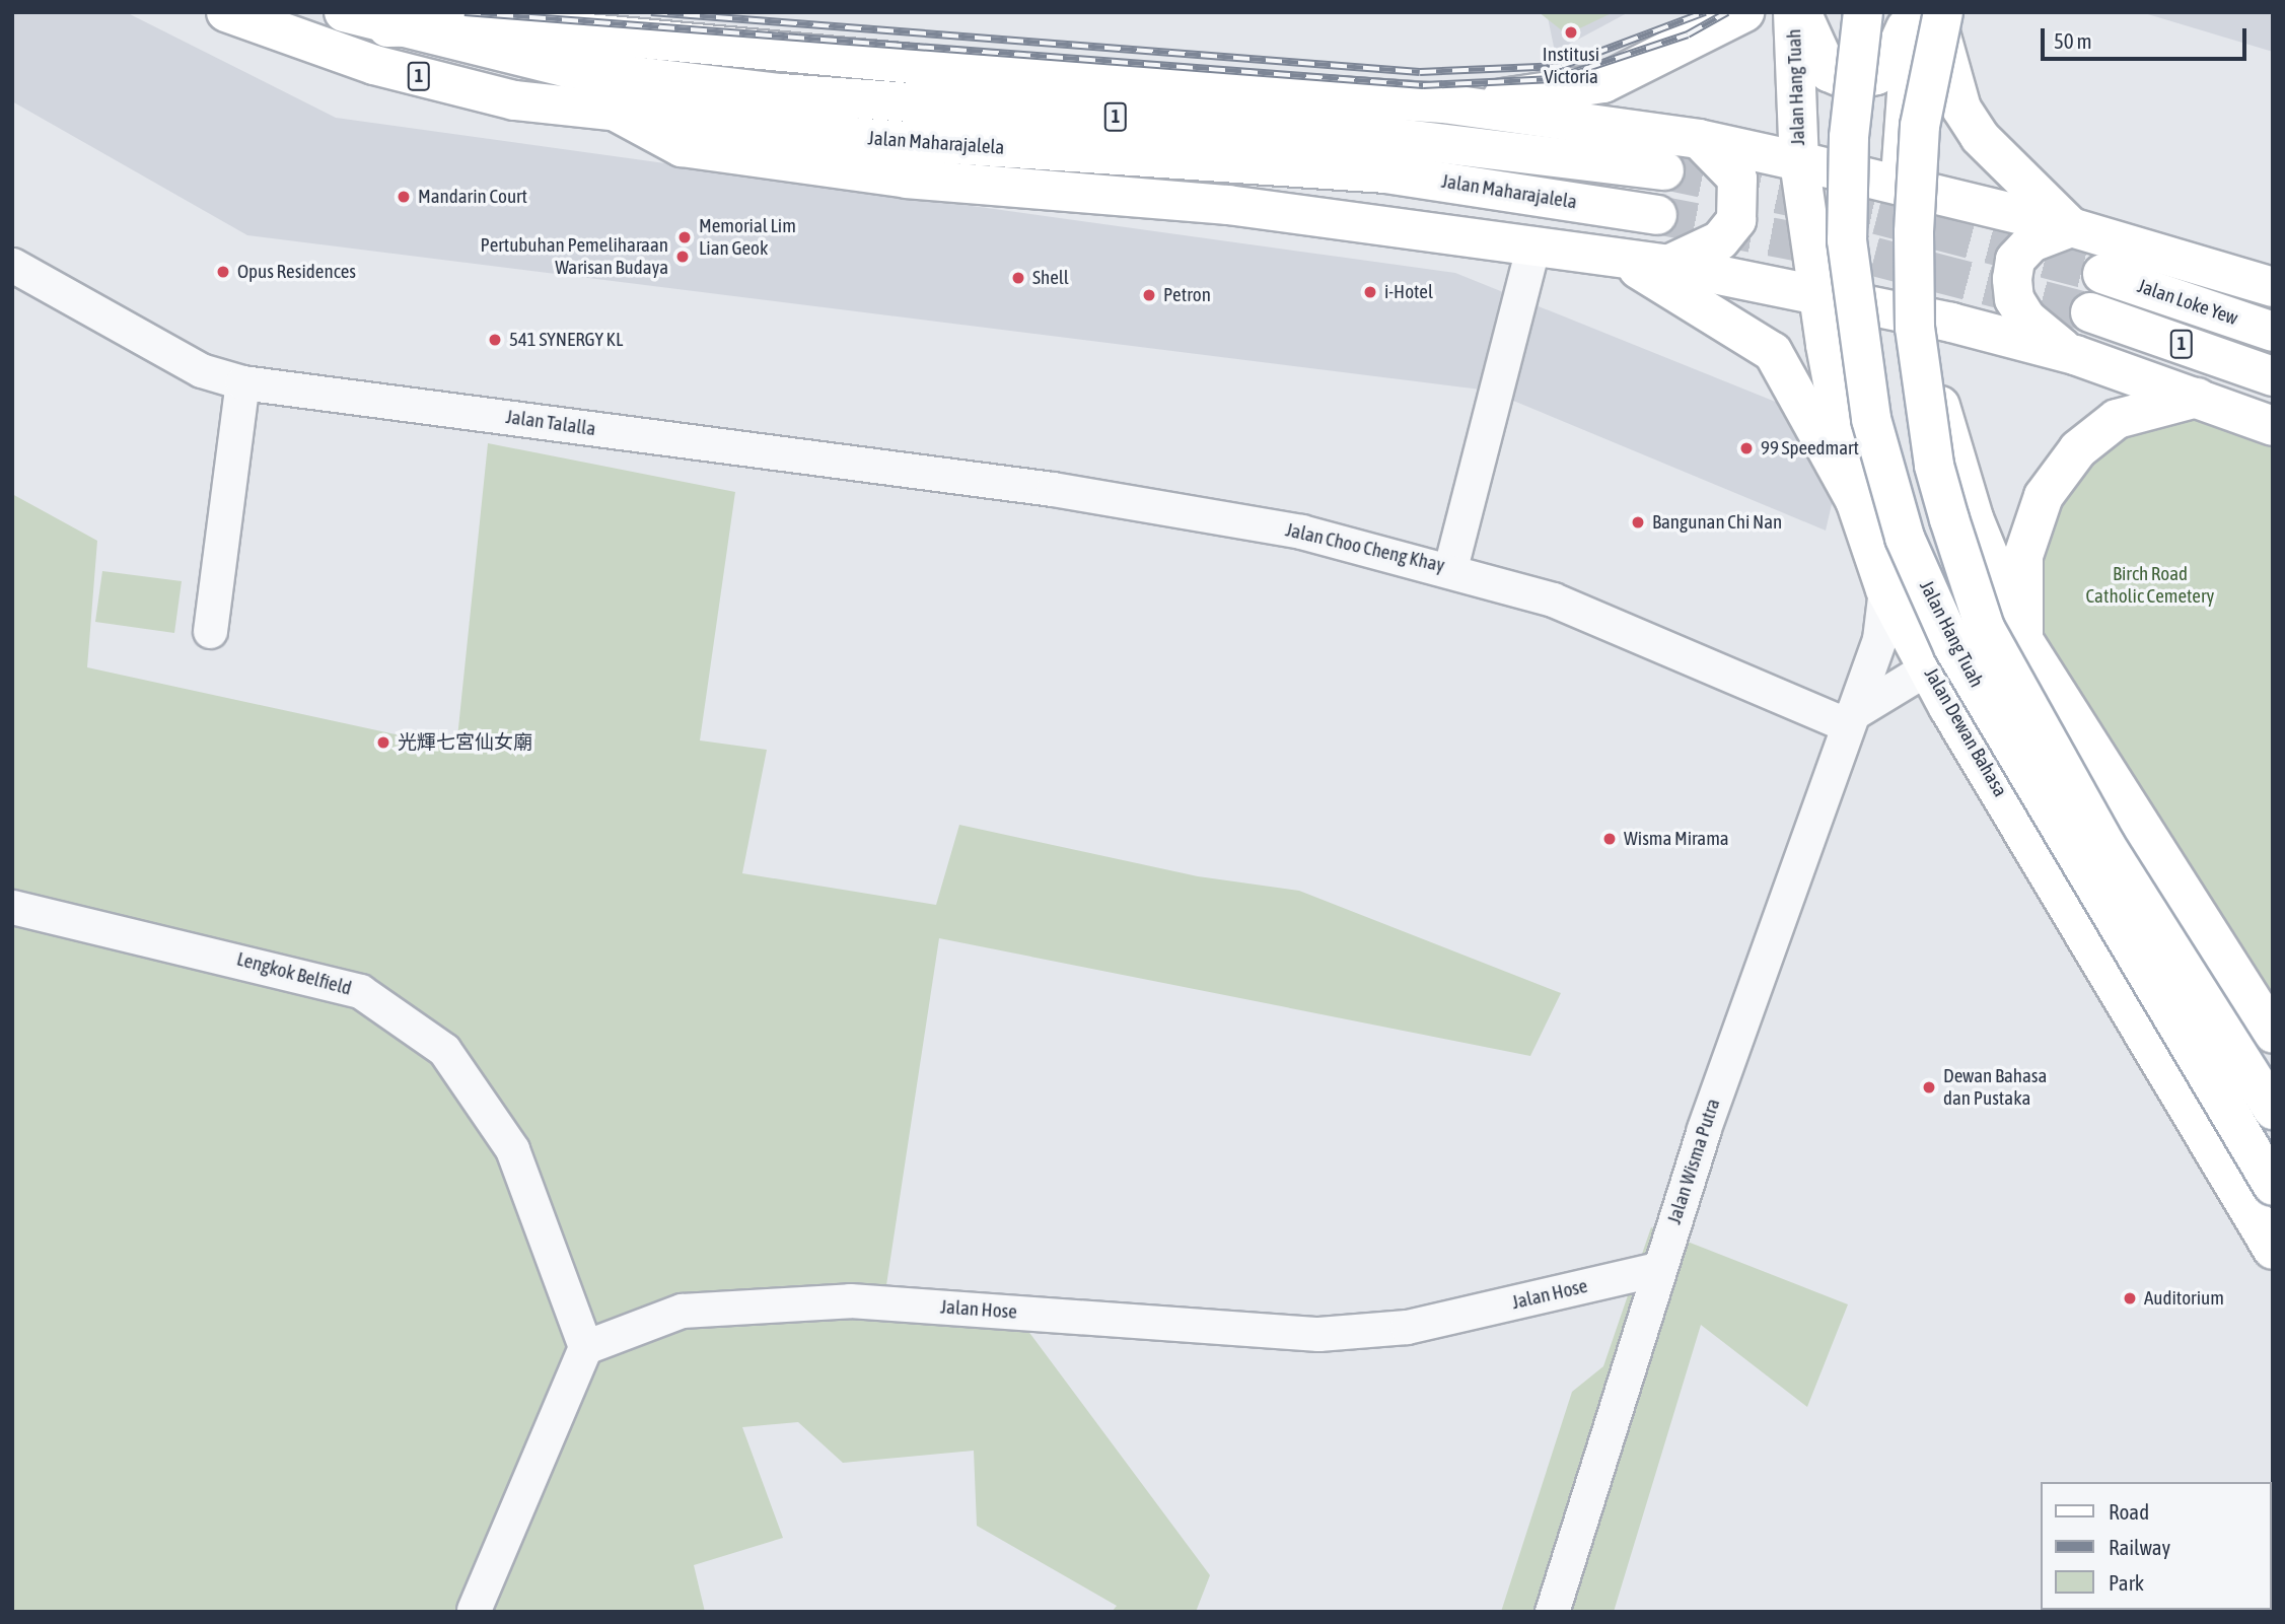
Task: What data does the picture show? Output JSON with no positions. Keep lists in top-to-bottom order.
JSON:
{
  "streets": {
    "main road": [
      "1",
      "Jalan Hang Tuah",
      "Jalan Maharajalela",
      "Jalan Loke Yew",
      "Jalan Dewan Bahasa"
    ],
    "street": [
      "Jalan Talalla",
      "Jalan Choo Cheng Khay",
      "Lengkok Belfield",
      "Jalan Wisma Putra",
      "Jalan Hose"
    ]
  },
  "crossings": [
    ["Jalan Hang Tuah", "Jalan Dewan Bahasa"],
    ["Jalan Talalla", "Jalan Choo Cheng Khay"],
    ["Jalan Choo Cheng Khay", "Jalan Wisma Putra"],
    ["Jalan Dewan Bahasa", "Jalan Wisma Putra"],
    ["Lengkok Belfield", "Jalan Hose"],
    ["Jalan Wisma Putra", "Jalan Hose"]
  ],
  "parks": ["Birch Road Catholic Cemetery"],
  "places": [
    "Institusi Victoria",
    "Mandarin Court",
    "Memorial Lim Lian Geok",
    "Pertubuhan Pemeliharaan Warisan Budaya",
    "Opus Residences",
    "Shell",
    "i-Hotel",
    "Petron",
    "541 SYNERGY KL",
    "99 Speedmart",
    "Bangunan Chi Nan",
    "光輝七宮仙女廟",
    "Wisma Mirama",
    "Dewan Bahasa dan Pustaka",
    "Auditorium"
  ],
  "legend": ["Road", "Railway", "Park"],
  "scale_bar": "50 m"
}
